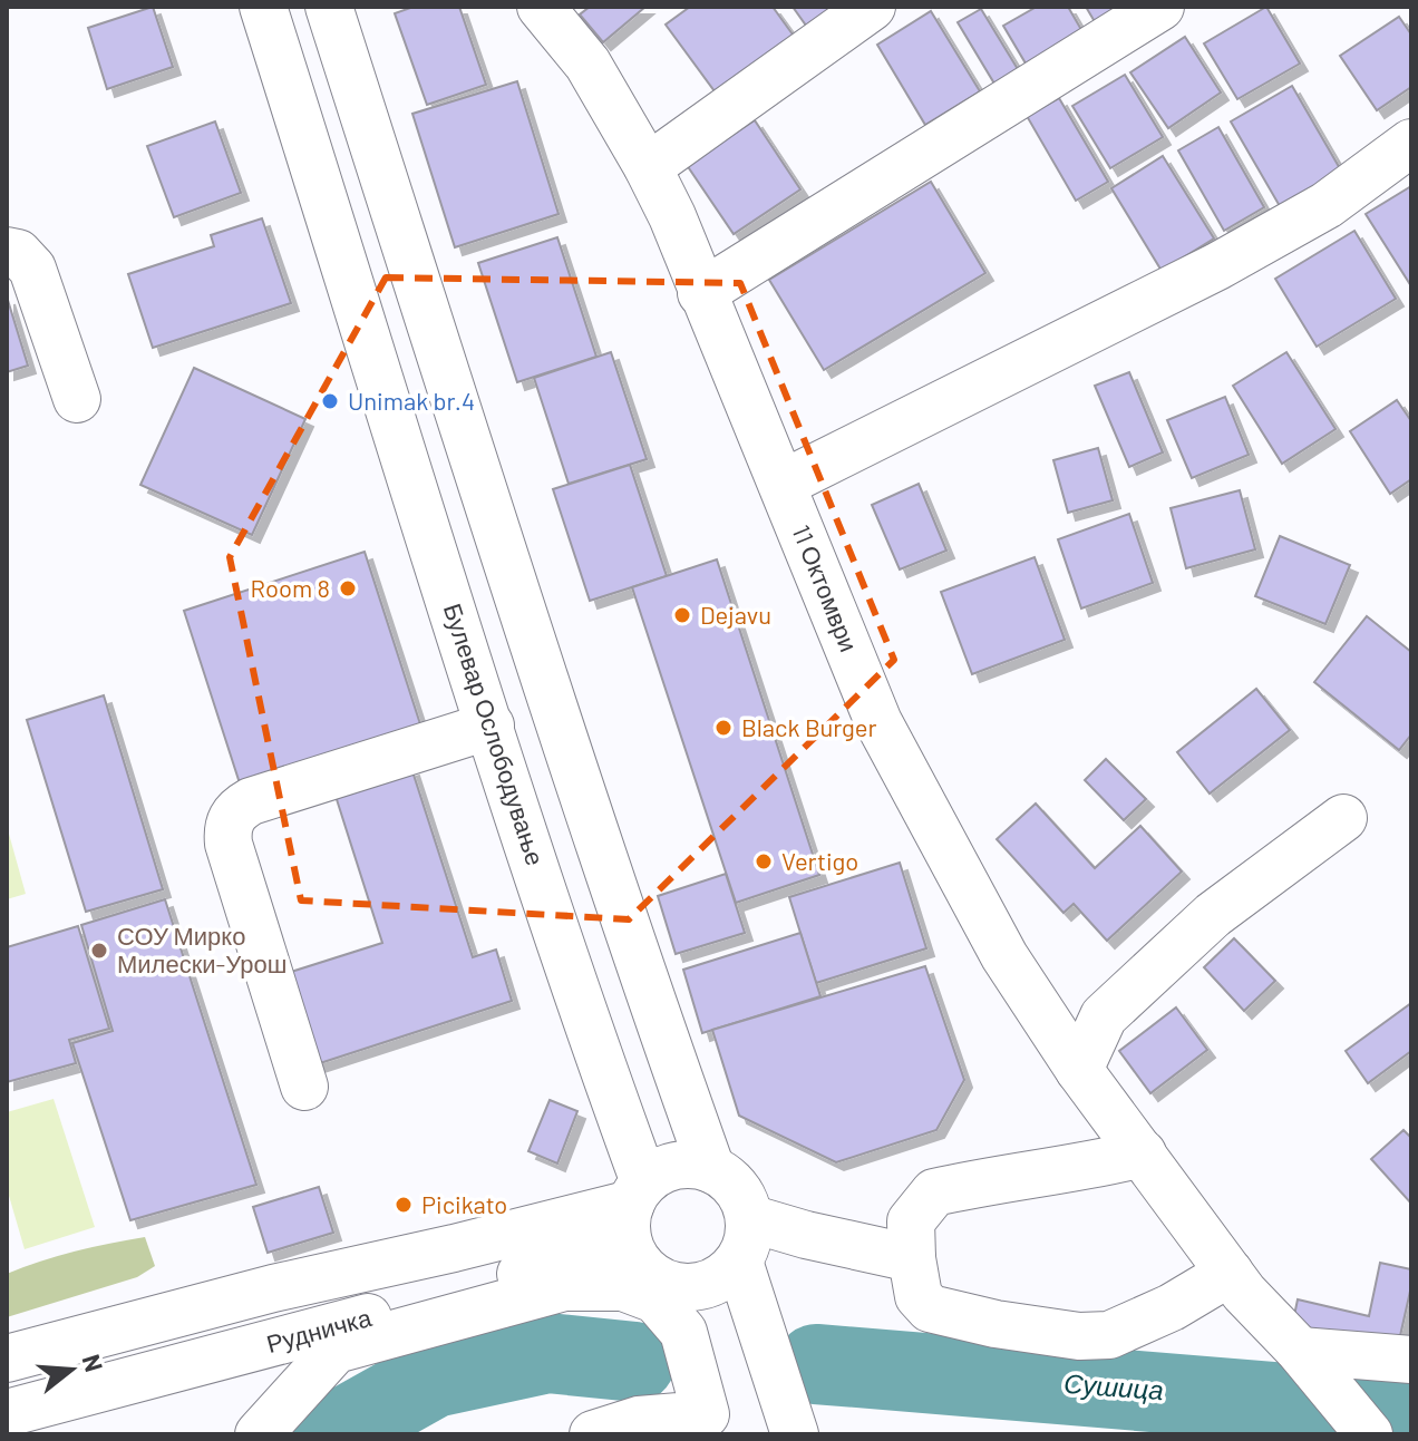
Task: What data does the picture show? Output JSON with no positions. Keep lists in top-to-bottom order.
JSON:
{
  "streets": {
    "street": ["11 Октомври", "Булевар Ослободување", "Рудничка"]
  },
  "crossings": [
    ["Булевар Ослободување", "Рудничка"]
  ],
  "water": ["Сушица"],
  "places": [
    "Unimak br.4",
    "Room 8",
    "Dejavu",
    "Black Burger",
    "Vertigo",
    "СОУ Мирко Милески-Урош",
    "Picikato"
  ],
  "north": "right"
}
